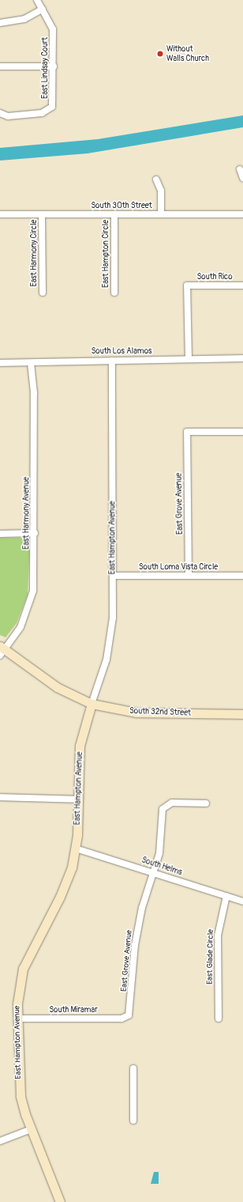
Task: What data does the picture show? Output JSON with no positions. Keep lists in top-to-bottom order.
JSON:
{
  "streets": {
    "street": [
      "East Lindsay Court",
      "South 30th Street",
      "East Harmony Circle",
      "East Hampton Circle",
      "South Rico",
      "South Los Alamos",
      "East Grove Avenue",
      "East Harmony Avenue",
      "East Hampton Avenue",
      "South Loma Vista Circle",
      "South 32nd Street",
      "South Helms",
      "East Glade Circle",
      "South Miramar"
    ]
  },
  "crossings": [
    ["South 30th Street", "East Harmony Circle"],
    ["South 30th Street", "East Hampton Circle"],
    ["South Rico", "South Los Alamos"],
    ["South Los Alamos", "East Harmony Avenue"],
    ["South Los Alamos", "East Hampton Avenue"],
    ["East Grove Avenue", "South Loma Vista Circle"],
    ["East Grove Avenue", "South Helms"],
    ["East Grove Avenue", "South Miramar"],
    ["East Harmony Avenue", "South 32nd Street"],
    ["East Hampton Avenue", "South Loma Vista Circle"],
    ["East Hampton Avenue", "South 32nd Street"],
    ["East Hampton Avenue", "South Helms"],
    ["East Hampton Avenue", "South Miramar"],
    ["South Helms", "East Glade Circle"]
  ],
  "places": ["Without Walls Church"]
}
